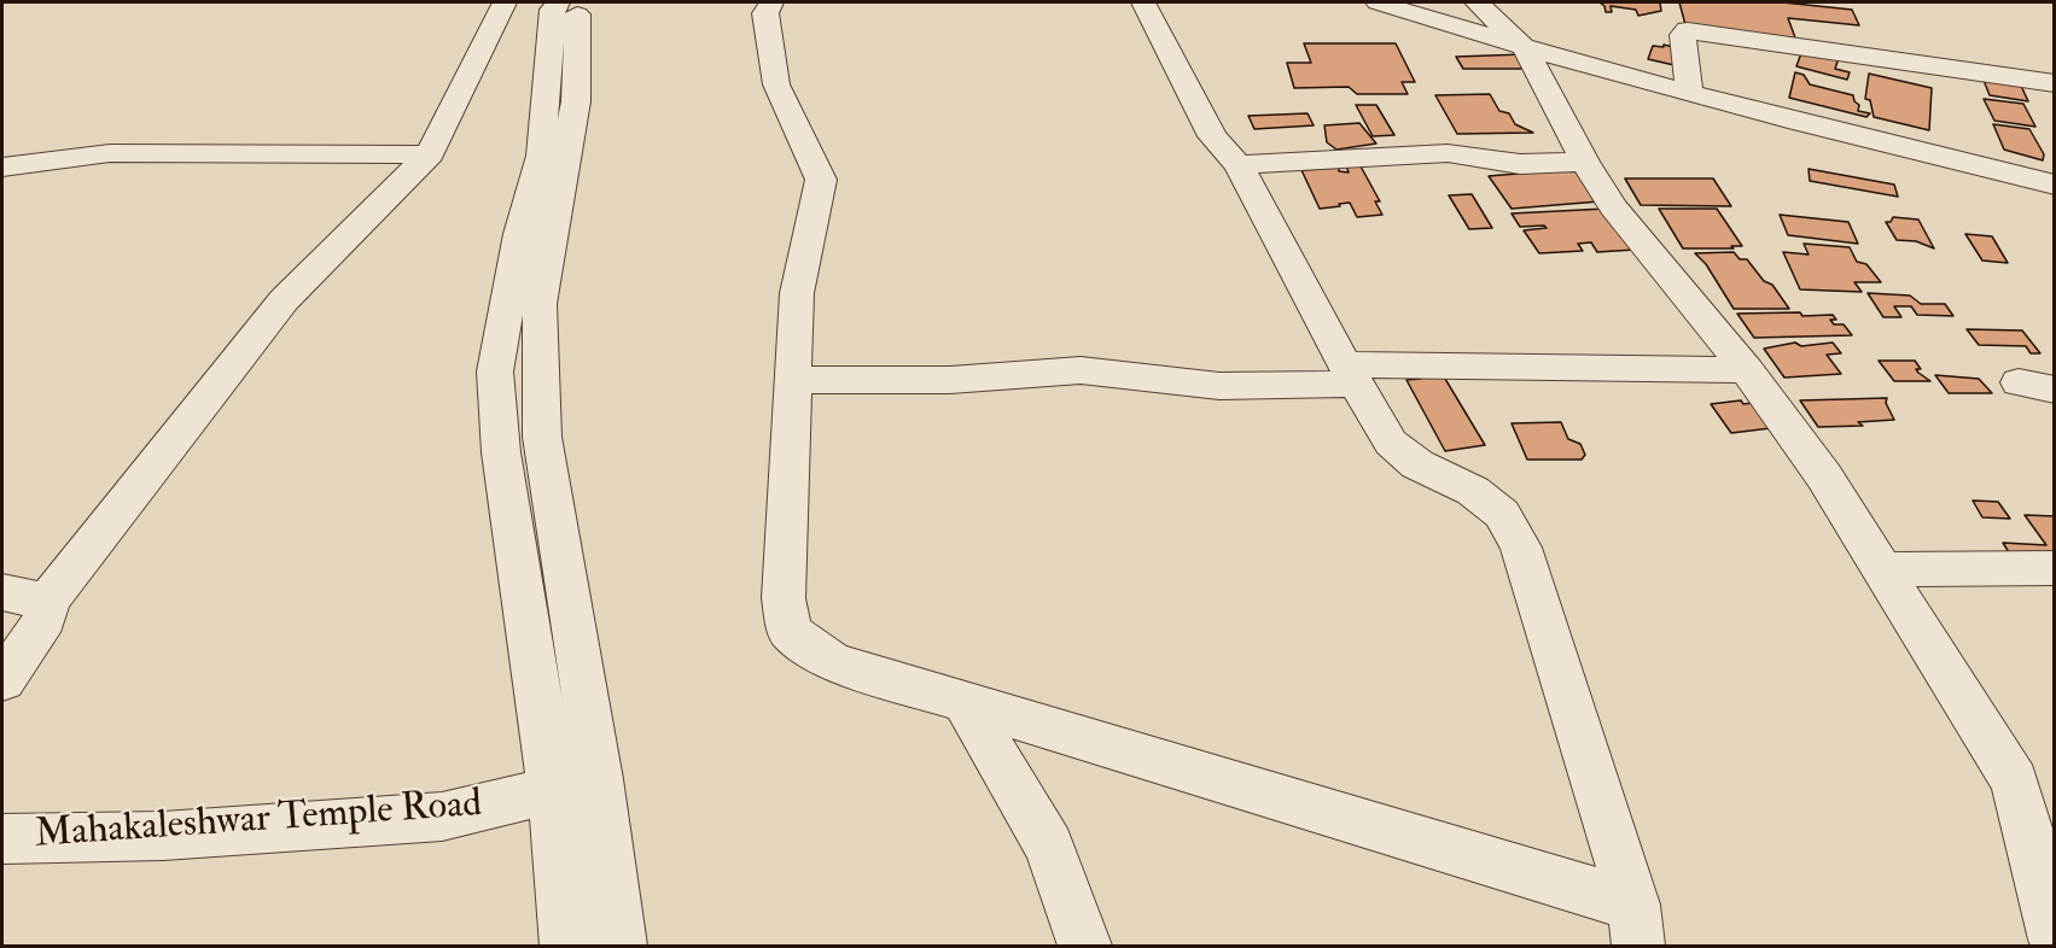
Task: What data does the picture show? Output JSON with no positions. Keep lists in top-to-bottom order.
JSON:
{
  "streets": {
    "street": ["Mahakaleshwar Temple Road"]
  }
}
